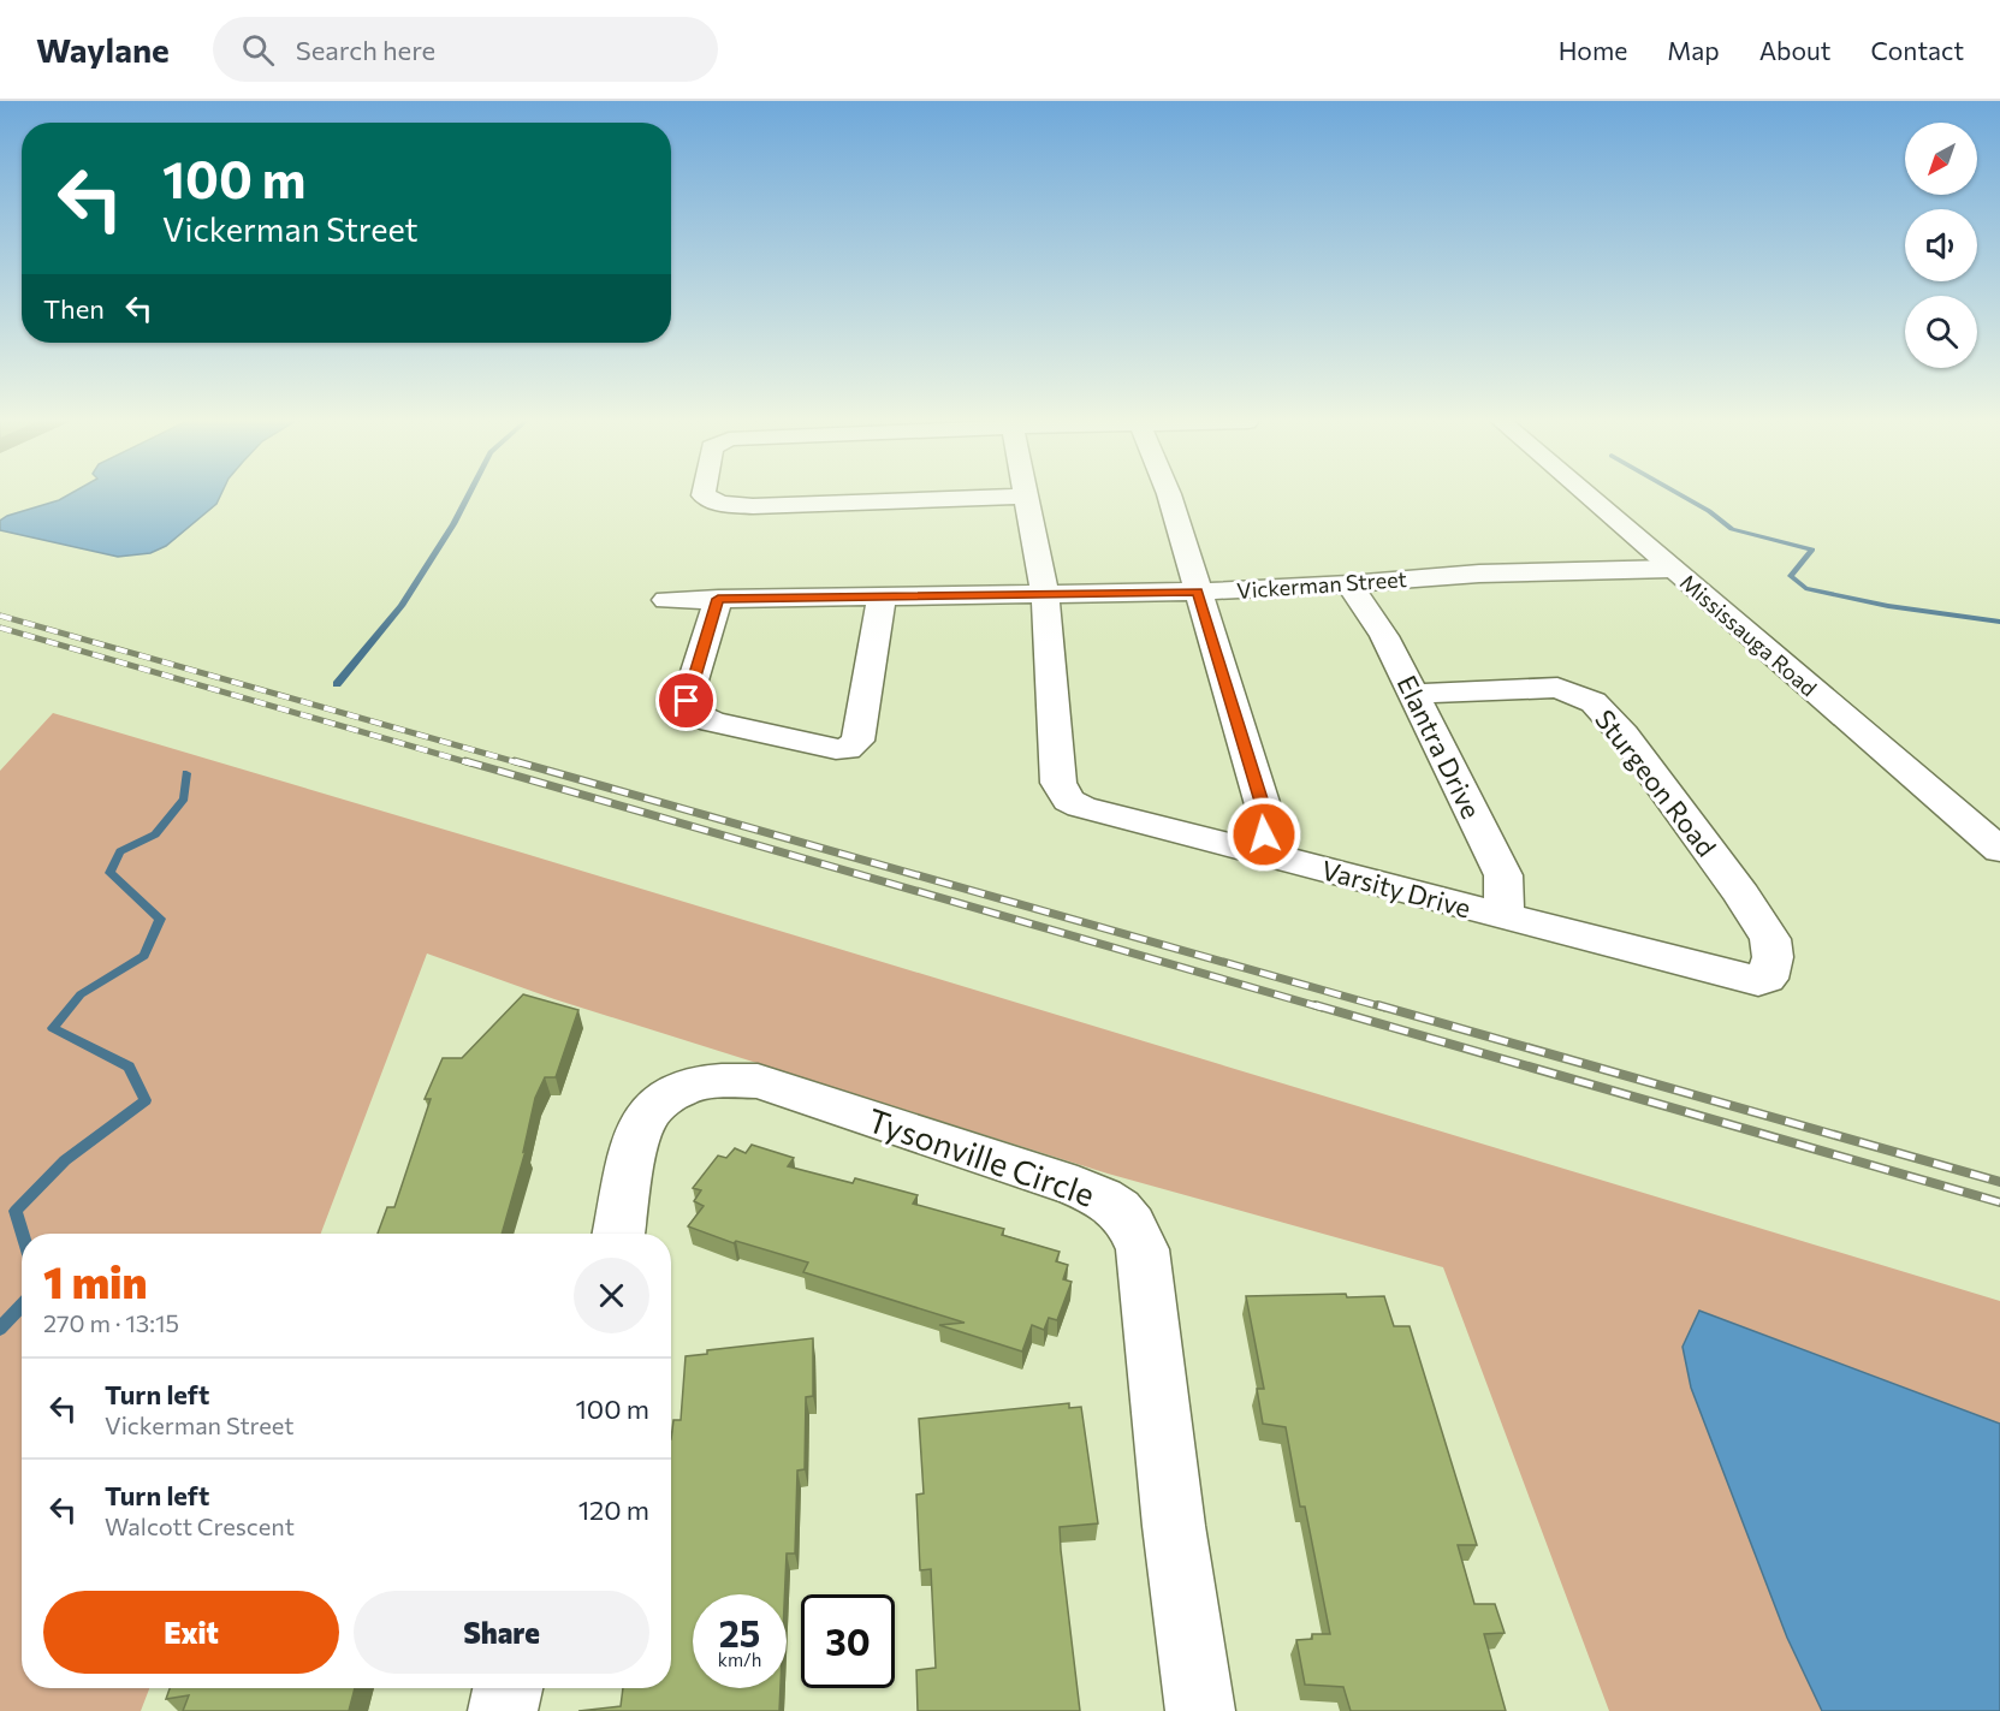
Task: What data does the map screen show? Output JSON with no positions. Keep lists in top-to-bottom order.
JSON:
{
  "streets": {
    "street": [
      "Vickerman Street",
      "Mississauga Road",
      "Elantra Drive",
      "Sturgeon Road",
      "Varsity Drive",
      "Tysonville Circle"
    ]
  },
  "crossings": [
    ["Vickerman Street", "Mississauga Road"],
    ["Vickerman Street", "Elantra Drive"],
    ["Vickerman Street", "Varsity Drive"],
    ["Elantra Drive", "Sturgeon Road"],
    ["Elantra Drive", "Varsity Drive"],
    ["Sturgeon Road", "Varsity Drive"]
  ],
  "north": "bottom left",
  "page": {
    "header": "Waylane",
    "search": "Search here",
    "nav": [
      "Home",
      "Map",
      "About",
      "Contact"
    ],
    "turn": ["100 m", "Vickerman Street"],
    "then": "Then",
    "heading": ["1 min", "270 m · 13:15"],
    "list": [
      {
        "name": "Turn left",
        "note": "Vickerman Street",
        "value": "100 m"
      },
      {
        "name": "Turn left",
        "note": "Walcott Crescent",
        "value": "120 m"
      }
    ],
    "buttons": ["Exit", "Share"],
    "speed": "25 km/h",
    "limit": "30"
  }
}
